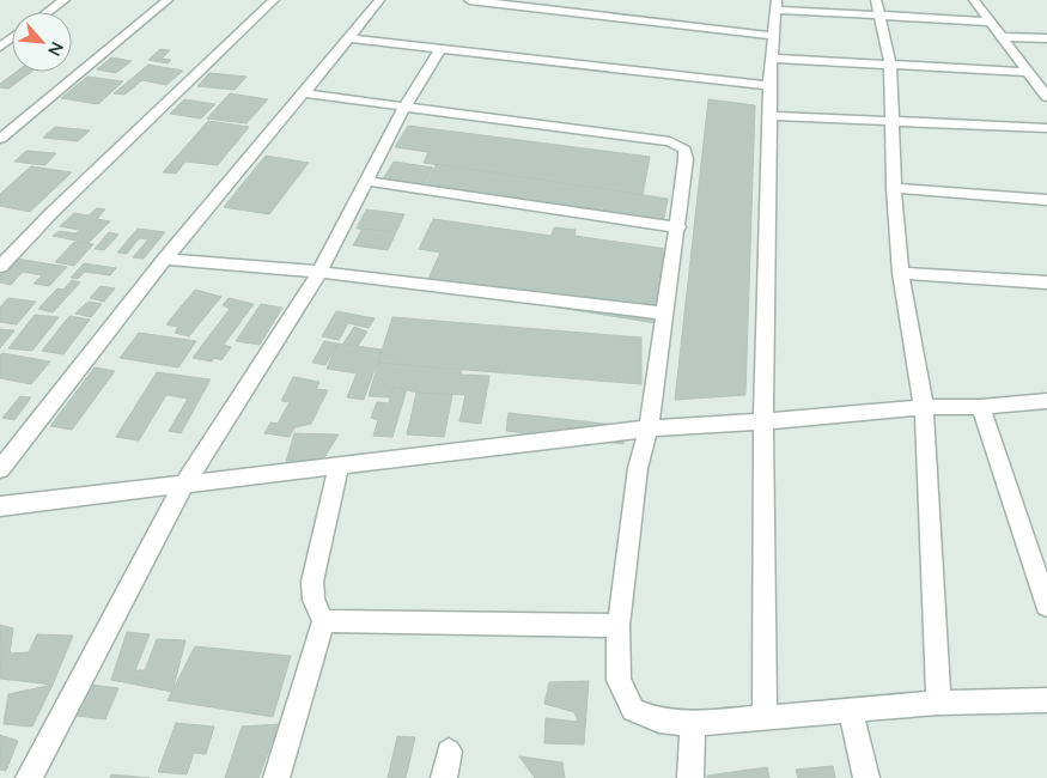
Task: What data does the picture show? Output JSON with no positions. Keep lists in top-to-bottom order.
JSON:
{
  "north": "bottom right"
}
